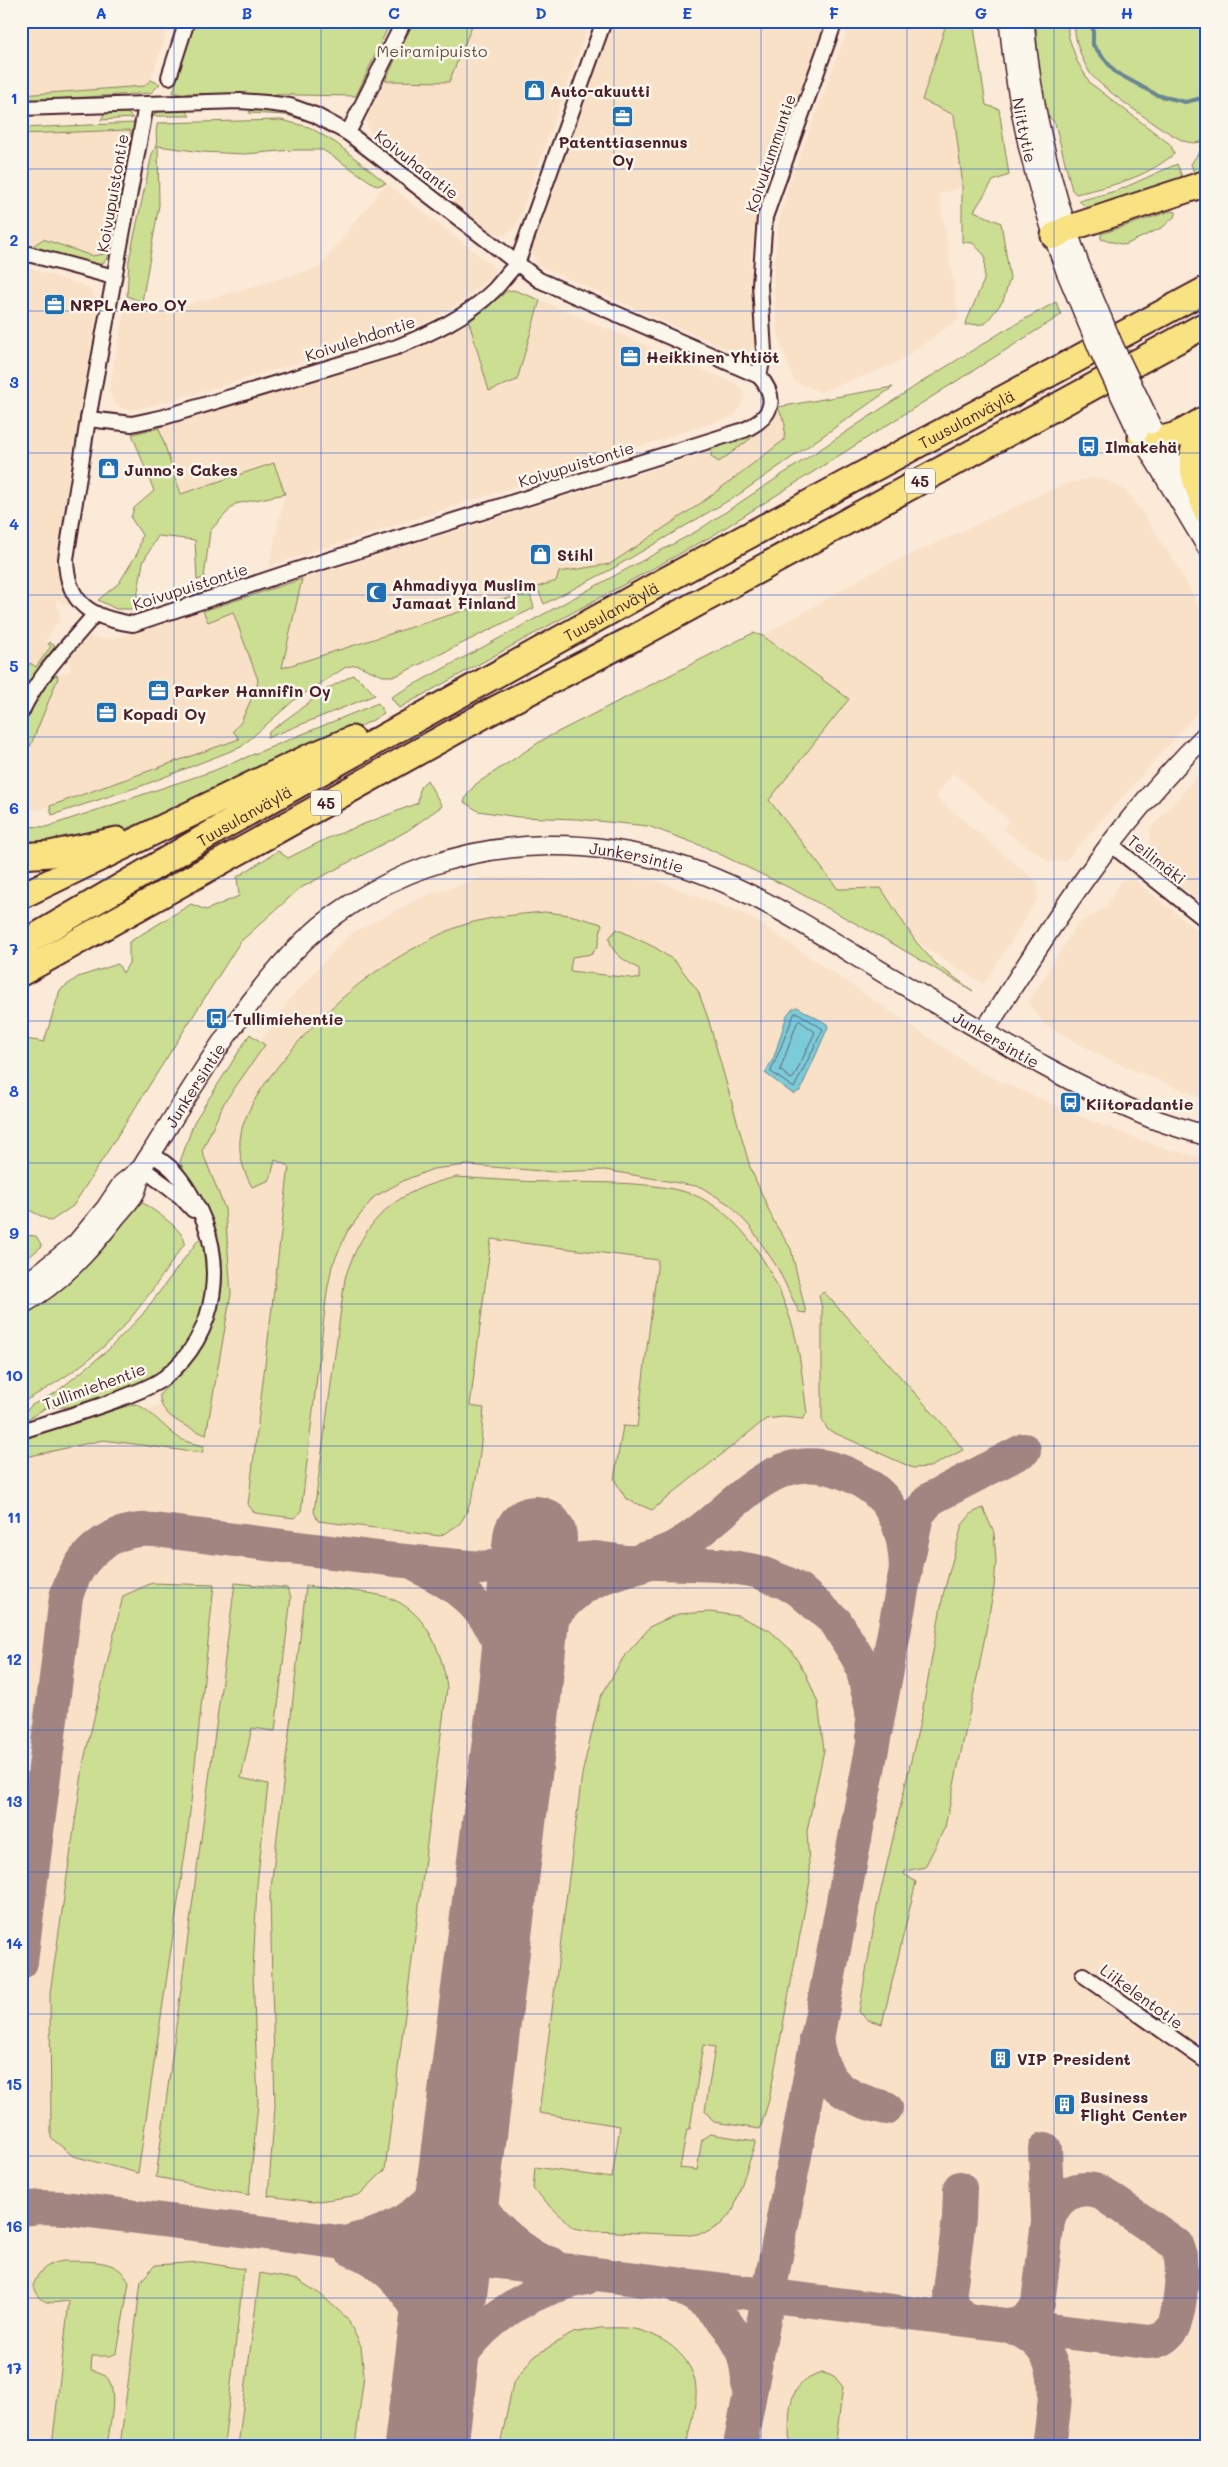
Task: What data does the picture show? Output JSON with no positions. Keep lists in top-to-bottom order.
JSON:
{
  "streets": {
    "highway": ["Tuusulanväylä", "45"],
    "main road": ["Niittytie", "Junkersintie"],
    "street": [
      "Koivukummuntie",
      "Koivuhaantie",
      "Koivupuistontie",
      "Koivulehdontie",
      "Teilimäki",
      "Tullimiehentie",
      "Liikelentotie"
    ]
  },
  "crossings": [
    ["Koivukummuntie", "Koivuhaantie"],
    ["Koivukummuntie", "Koivupuistontie"],
    ["Koivuhaantie", "Koivupuistontie"],
    ["Koivuhaantie", "Koivulehdontie"],
    ["Koivupuistontie", "Koivulehdontie"],
    ["Junkersintie", "Tullimiehentie"]
  ],
  "parks": ["Meiramipuisto"],
  "places": {
    "shop": ["Auto-akuutti", "Junno's Cakes", "Stihl"],
    "office": [
      "Patenttiasennus Oy",
      "NRPL Aero OY",
      "Heikkinen Yhtiöt",
      "Parker Hannifin Oy",
      "Kopadi Oy"
    ],
    "bus stop": ["Ilmakehä", "Tullimiehentie", "Kiitoradantie"],
    "mosque": ["Ahmadiyya Muslim Jamaat Finland"],
    "building": ["VIP President", "Business Flight Center"]
  },
  "grid": {
    "columns": [
      "A",
      "B",
      "C",
      "D",
      "E",
      "F",
      "G",
      "H"
    ],
    "rows": [
      "1",
      "2",
      "3",
      "4",
      "5",
      "6",
      "7",
      "8",
      "9",
      "10",
      "11",
      "12",
      "13",
      "14",
      "15",
      "16",
      "17"
    ]
  }
}
